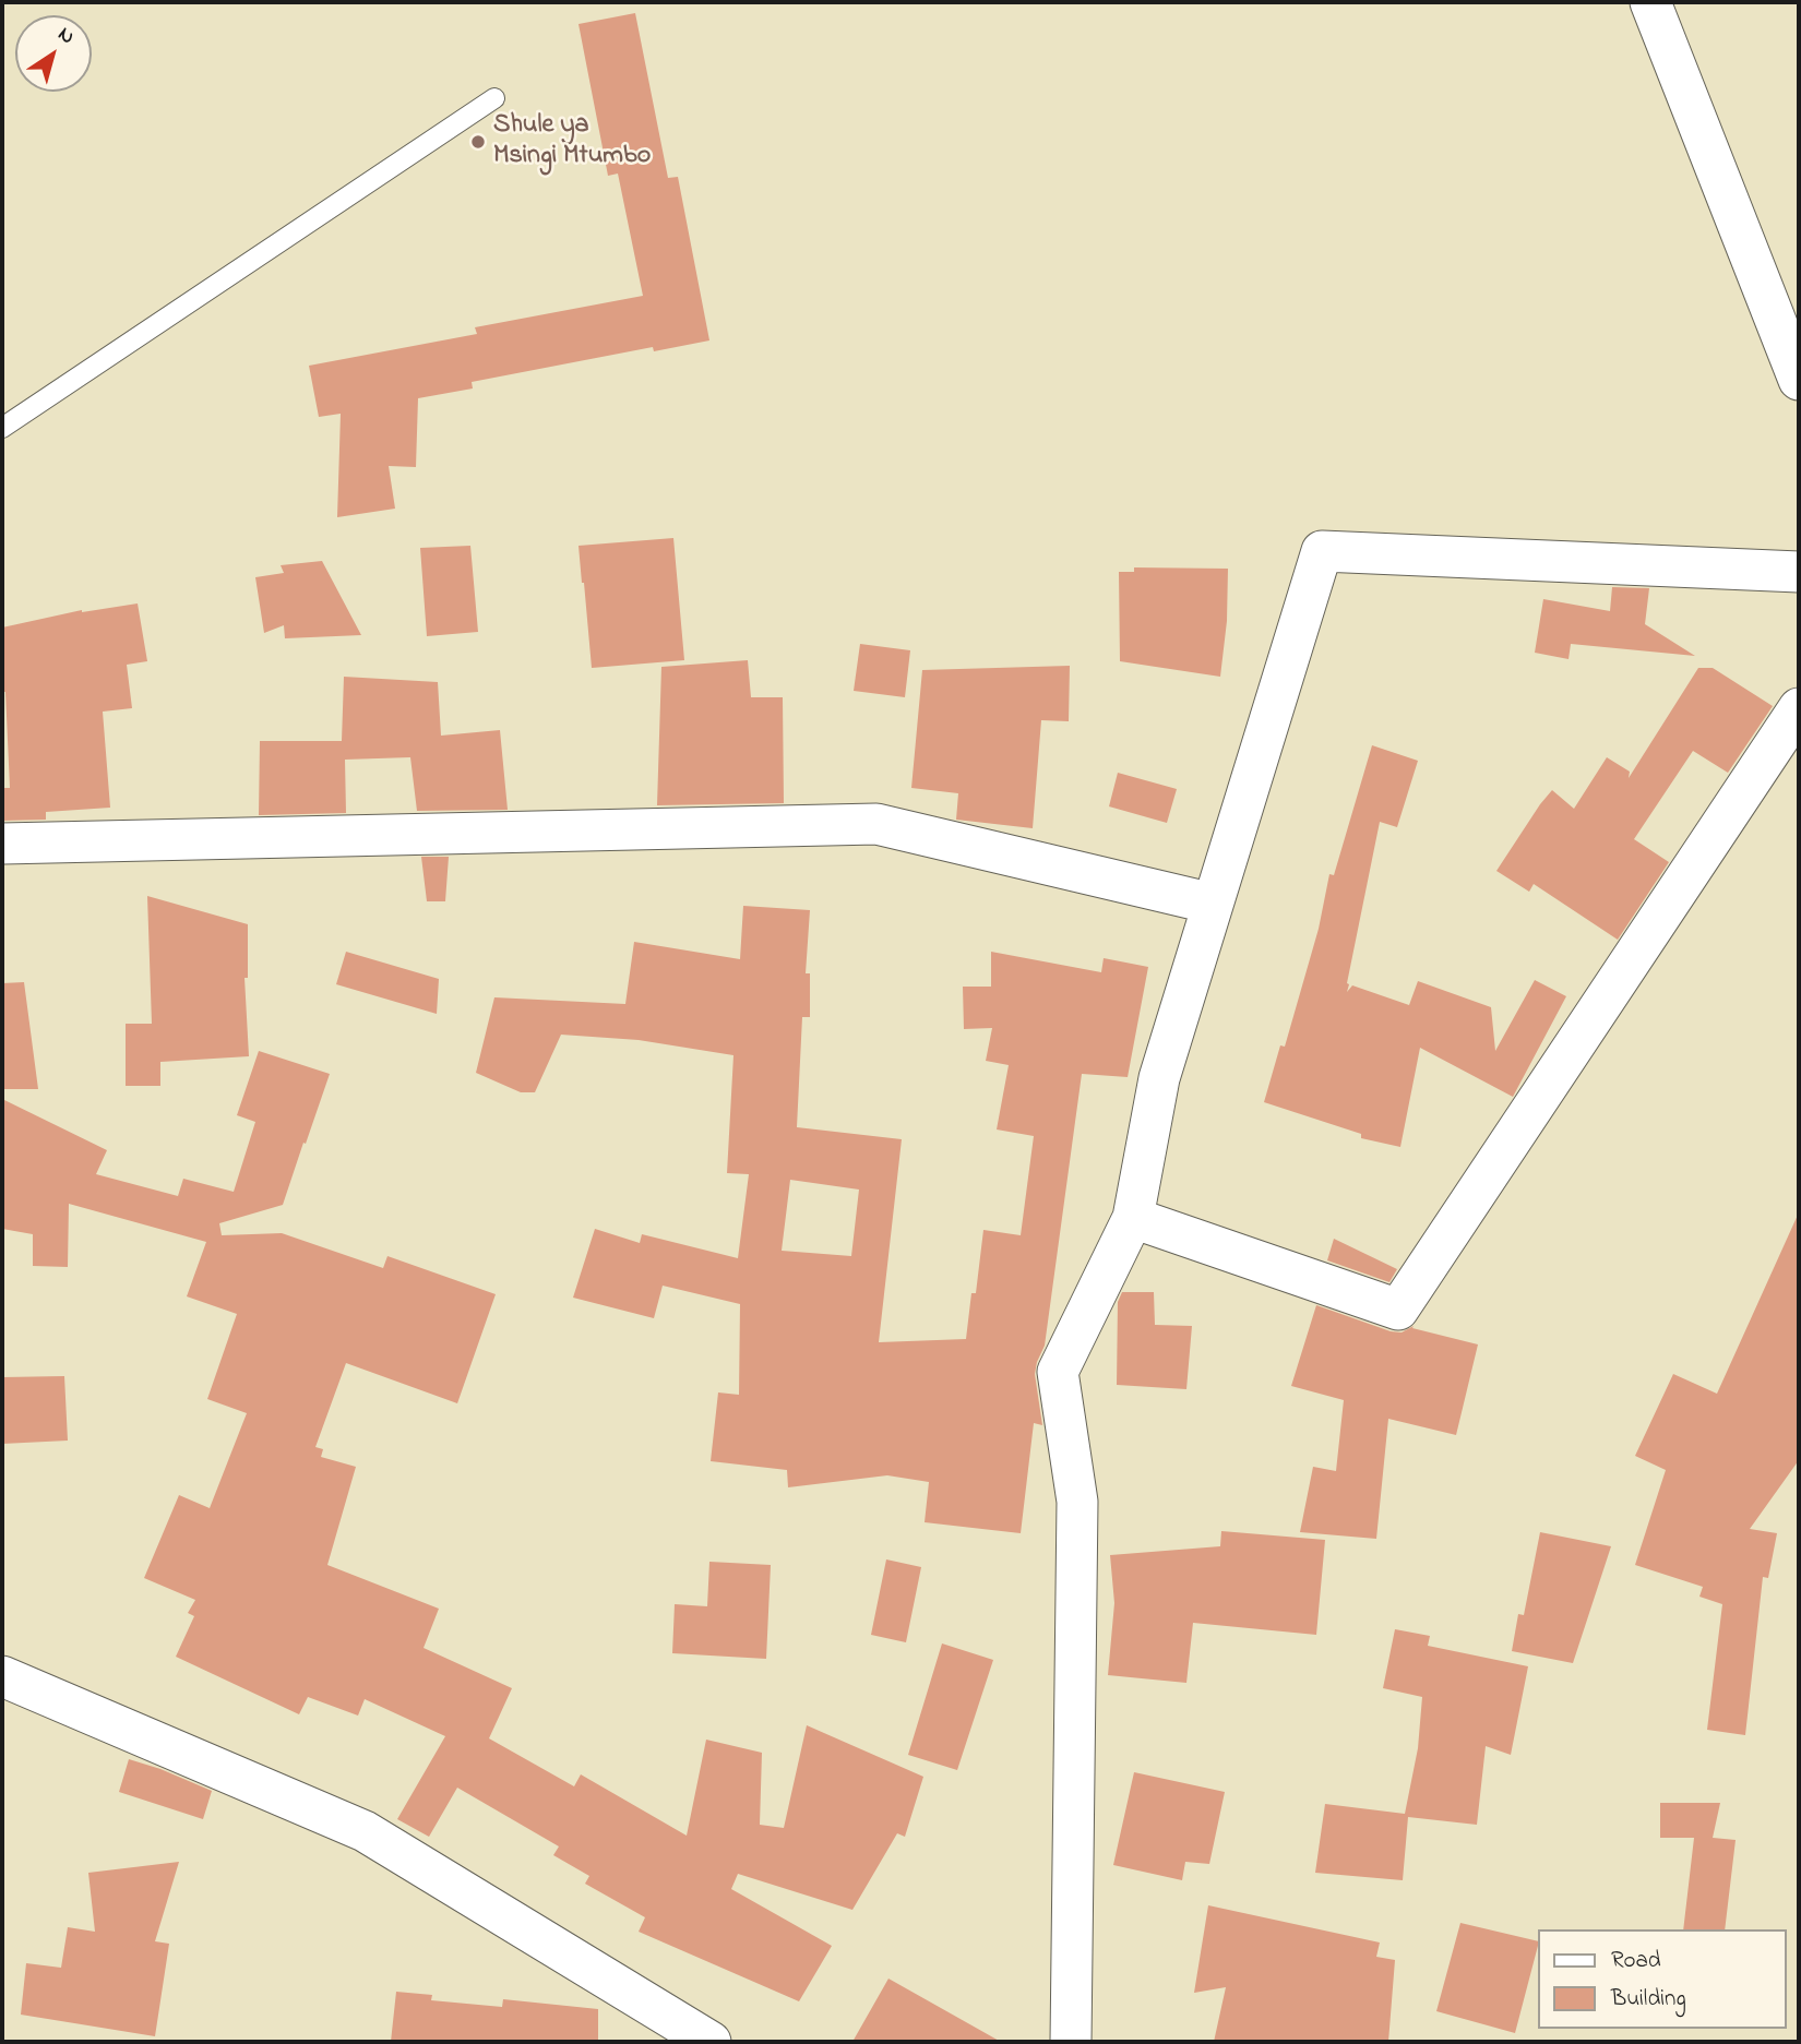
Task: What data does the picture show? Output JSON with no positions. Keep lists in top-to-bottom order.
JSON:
{
  "places": ["Shule ya Msingi Mtumbo"],
  "legend": ["Road", "Building"],
  "north": "top right"
}
